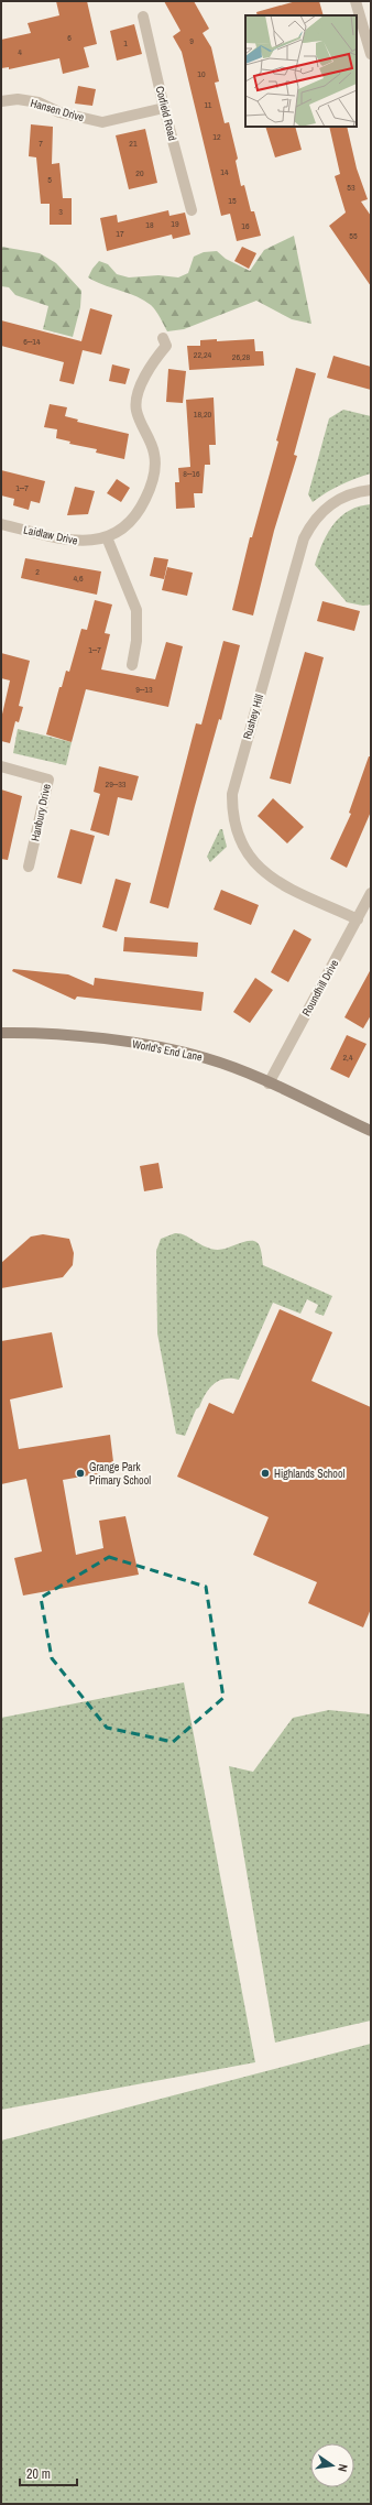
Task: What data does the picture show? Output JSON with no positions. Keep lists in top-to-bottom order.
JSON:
{
  "streets": {
    "street": [
      "Hansen Drive",
      "Corfield Road",
      "Laidlaw Drive",
      "Rushey Hill",
      "Hanbury Drive",
      "Roundhill Drive",
      "World's End Lane"
    ]
  },
  "crossings": [
    ["Hansen Drive", "Corfield Road"],
    ["Rushey Hill", "Roundhill Drive"],
    ["Roundhill Drive", "World's End Lane"]
  ],
  "places": ["Grange Park Primary School", "Highlands School"],
  "house_numbers": [
    "6",
    "9",
    "1",
    "4",
    "10",
    "11",
    "12",
    "7",
    "21",
    "14",
    "20",
    "5",
    "53",
    "15",
    "3",
    "19",
    "18",
    "16",
    "17",
    "55",
    "6--14",
    "22,24",
    "26,28",
    "18,20",
    "8--16",
    "1--7",
    "2",
    "4,6",
    "1--7",
    "9--13",
    "29--33",
    "2,4"
  ],
  "scale_bar": "20 m",
  "north": "right"
}
